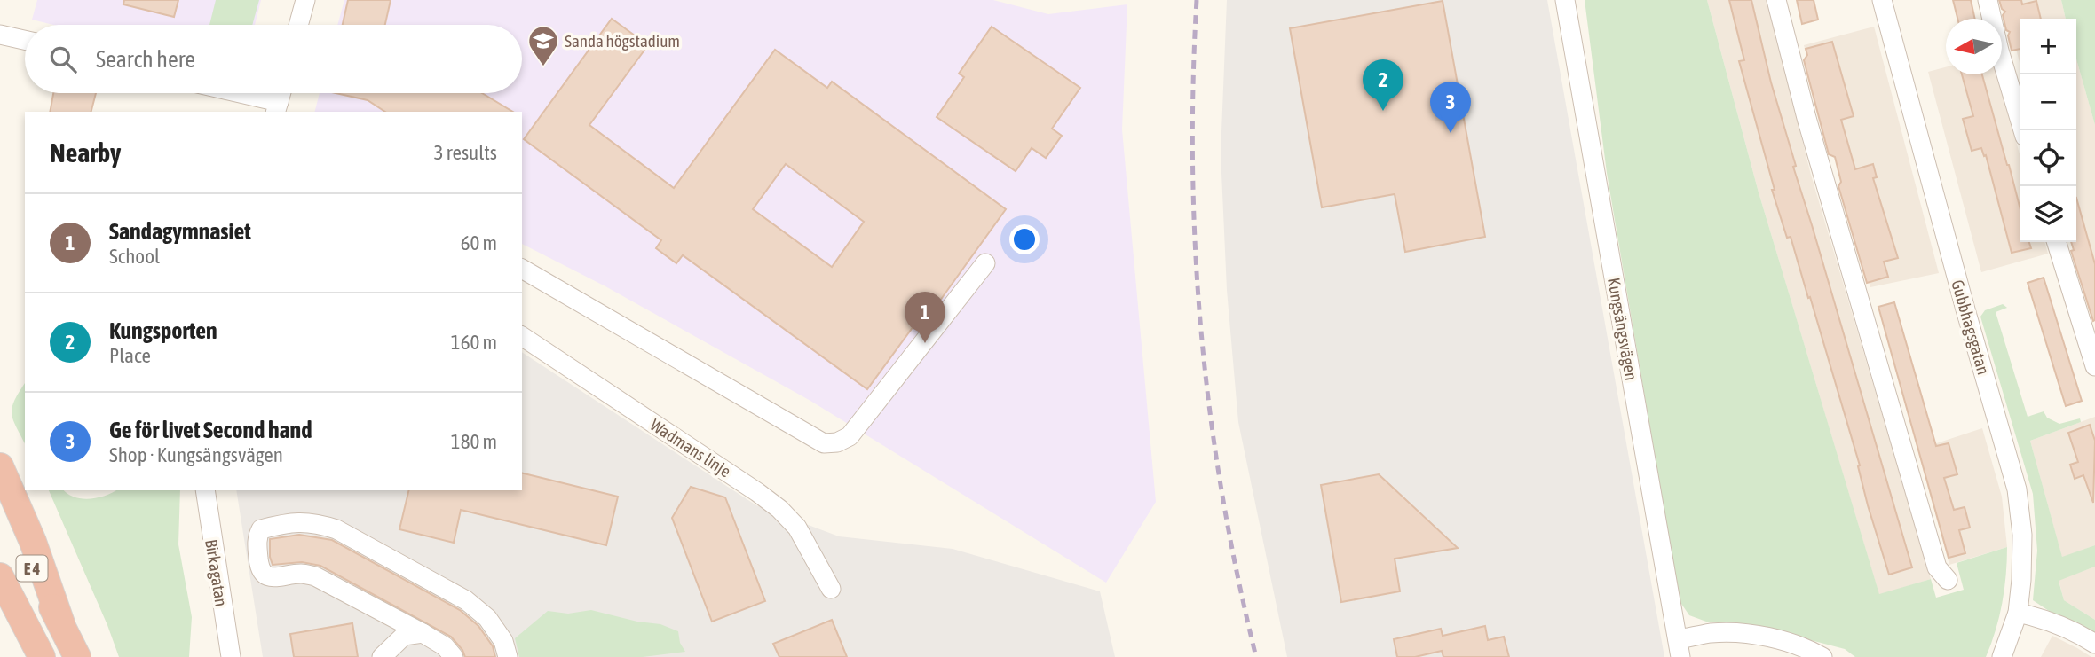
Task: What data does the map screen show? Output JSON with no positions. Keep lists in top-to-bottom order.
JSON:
{
  "streets": {
    "highway": ["E 4"],
    "street": [
      "Gubbhagsgatan",
      "Kungsängsvägen",
      "Wadmans linje",
      "Birkagatan"
    ]
  },
  "places": {
    "school or university": ["Sanda högstadium"]
  },
  "north": "left",
  "page": {
    "map_buttons": ["+", "−"],
    "search": "Search here",
    "pins": ["2", "3", "1"],
    "heading": ["Nearby", "3 results"],
    "list": [
      {
        "mark": "1",
        "name": "Sandagymnasiet",
        "note": "School",
        "value": "60 m"
      },
      {
        "mark": "2",
        "name": "Kungsporten",
        "note": "Place",
        "value": "160 m"
      },
      {
        "mark": "3",
        "name": "Ge för livet Second hand",
        "note": "Shop · Kungsängsvägen",
        "value": "180 m"
      }
    ]
  }
}
